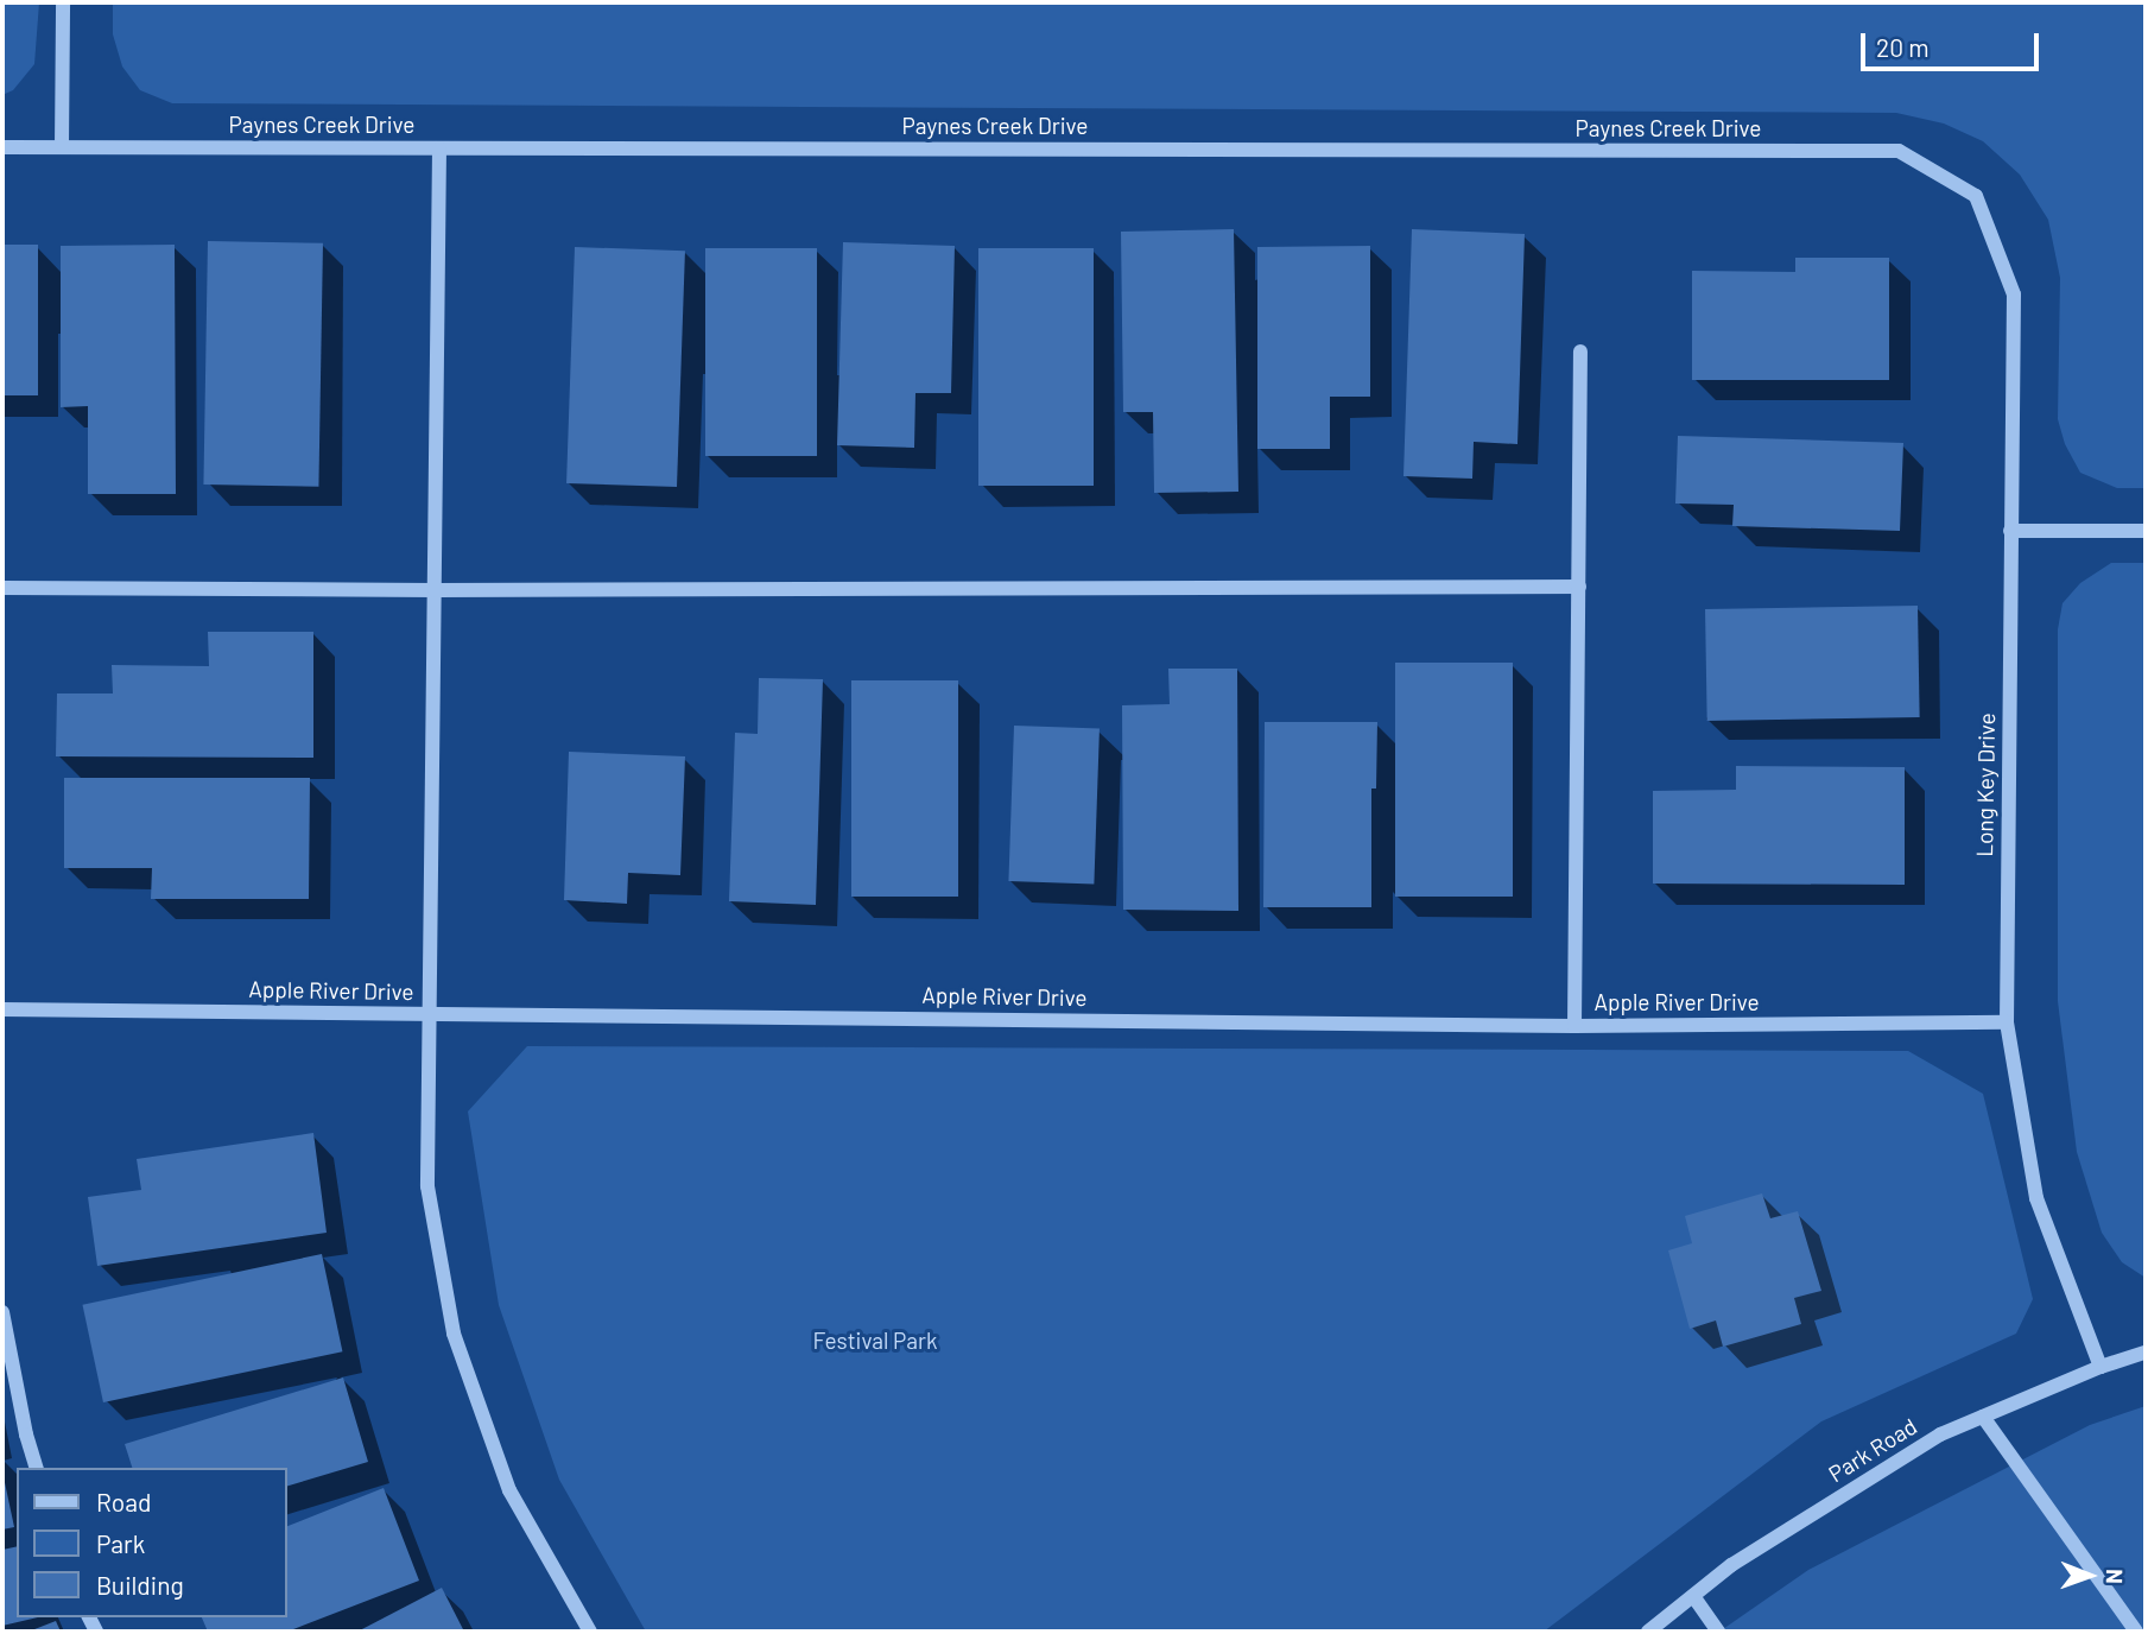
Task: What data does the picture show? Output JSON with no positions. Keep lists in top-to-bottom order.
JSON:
{
  "streets": {
    "street": [
      "Paynes Creek Drive",
      "Long Key Drive",
      "Apple River Drive",
      "Park Road"
    ]
  },
  "crossings": [
    ["Paynes Creek Drive", "Long Key Drive"],
    ["Long Key Drive", "Apple River Drive"],
    ["Long Key Drive", "Park Road"]
  ],
  "parks": ["Festival Park"],
  "legend": ["Road", "Park", "Building"],
  "scale_bar": "20 m",
  "north": "right"
}
